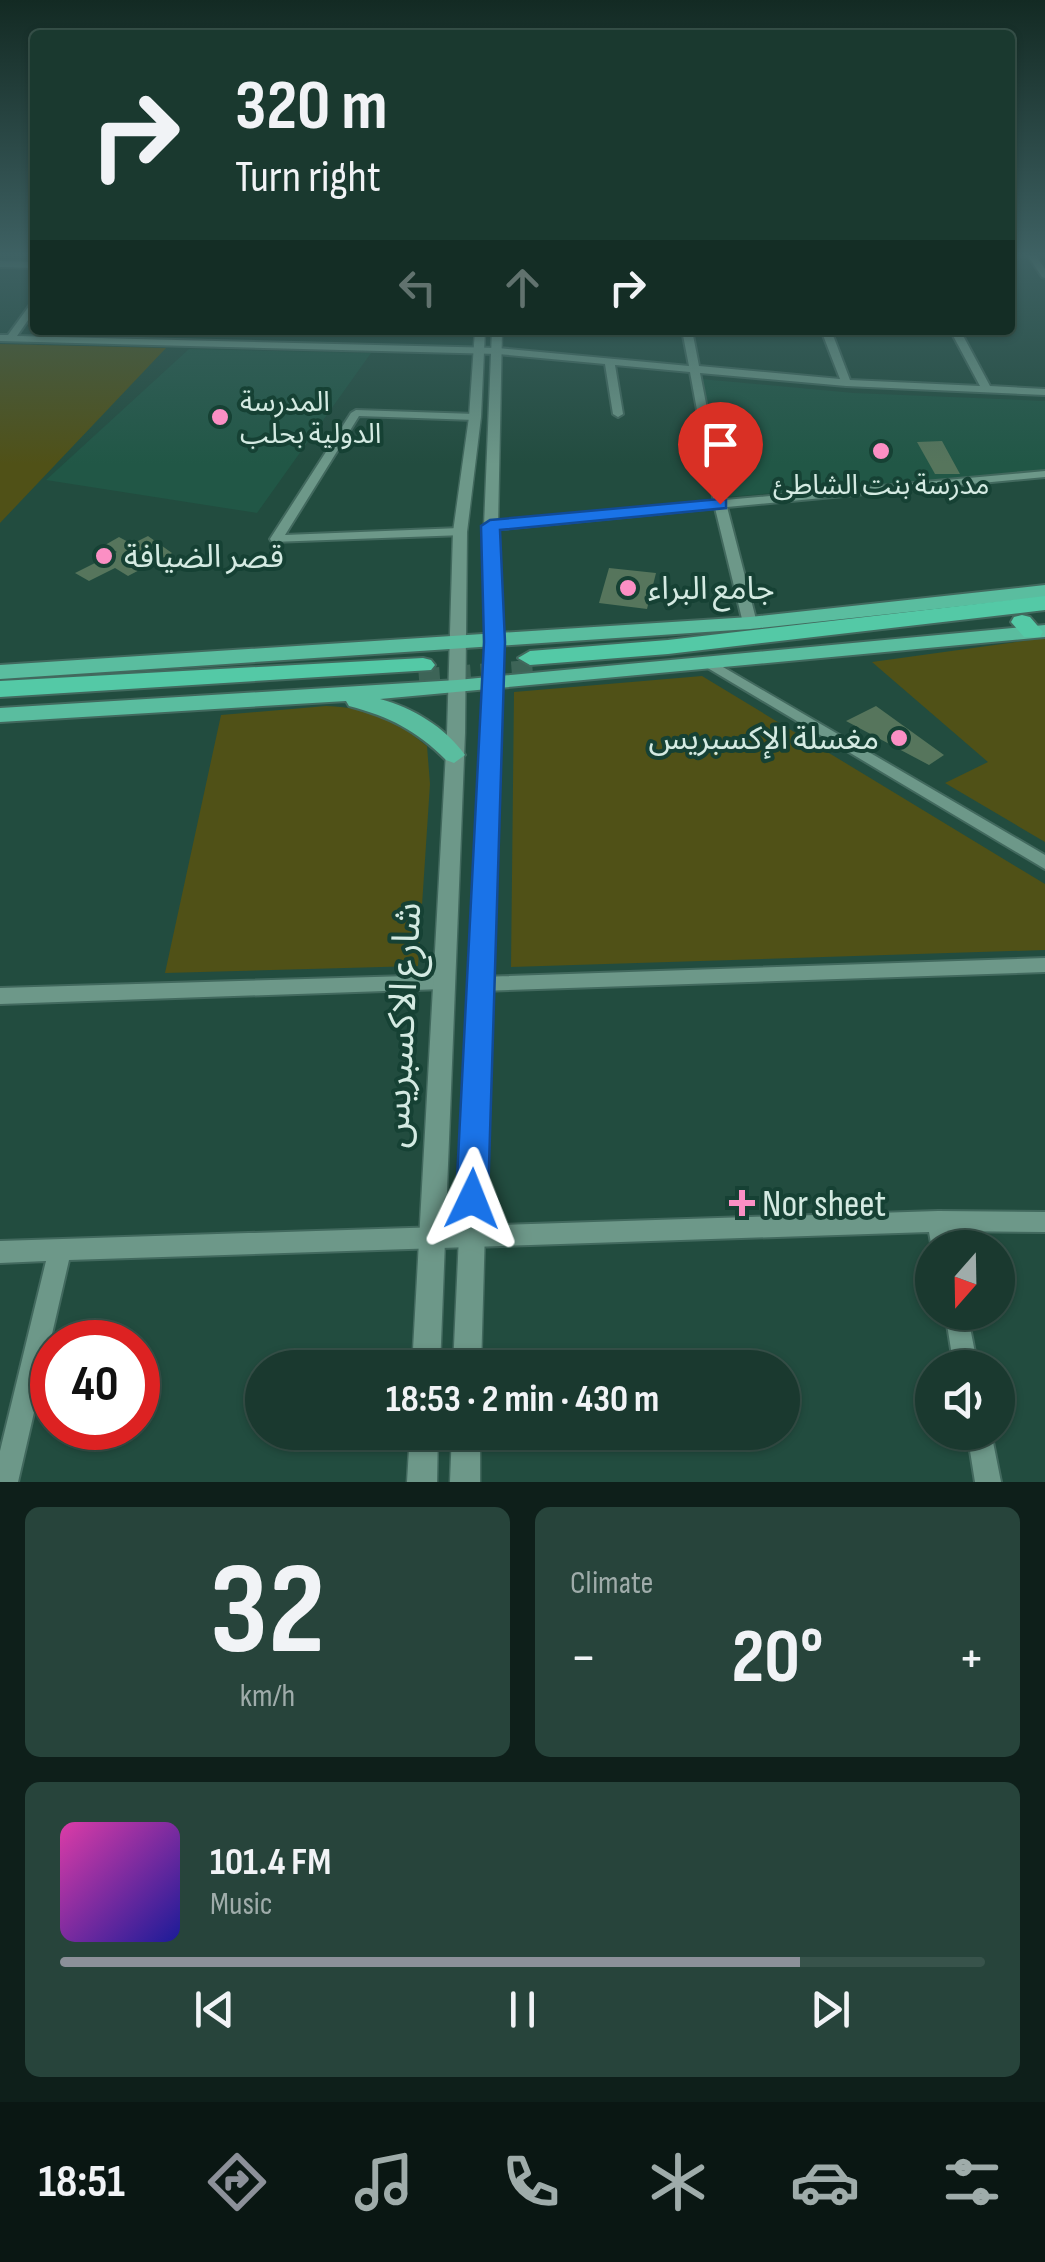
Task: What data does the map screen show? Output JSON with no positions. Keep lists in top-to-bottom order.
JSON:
{
  "streets": {
    "street": ["شارع الاكسبريس"]
  },
  "places": {
    "other": [
      "المدرسة الدولية بحلب",
      "مدرسة بنت الشاطئ",
      "قصر الضيافة",
      "جامع البراء",
      "مغسلة الإكسبريس"
    ],
    "health": ["Nor sheet"]
  },
  "north": "bottom",
  "page": {
    "turn": ["320 m", "Turn right"],
    "limit": "40",
    "trip": "18:53 · 2 min · 430 m",
    "tile": [
      ["32", "km/h"],
      "Climate"
    ],
    "heat": ["−", "20°", "+"],
    "song": ["101.4 FM", "Music"],
    "tabs": "18:51"
  }
}
